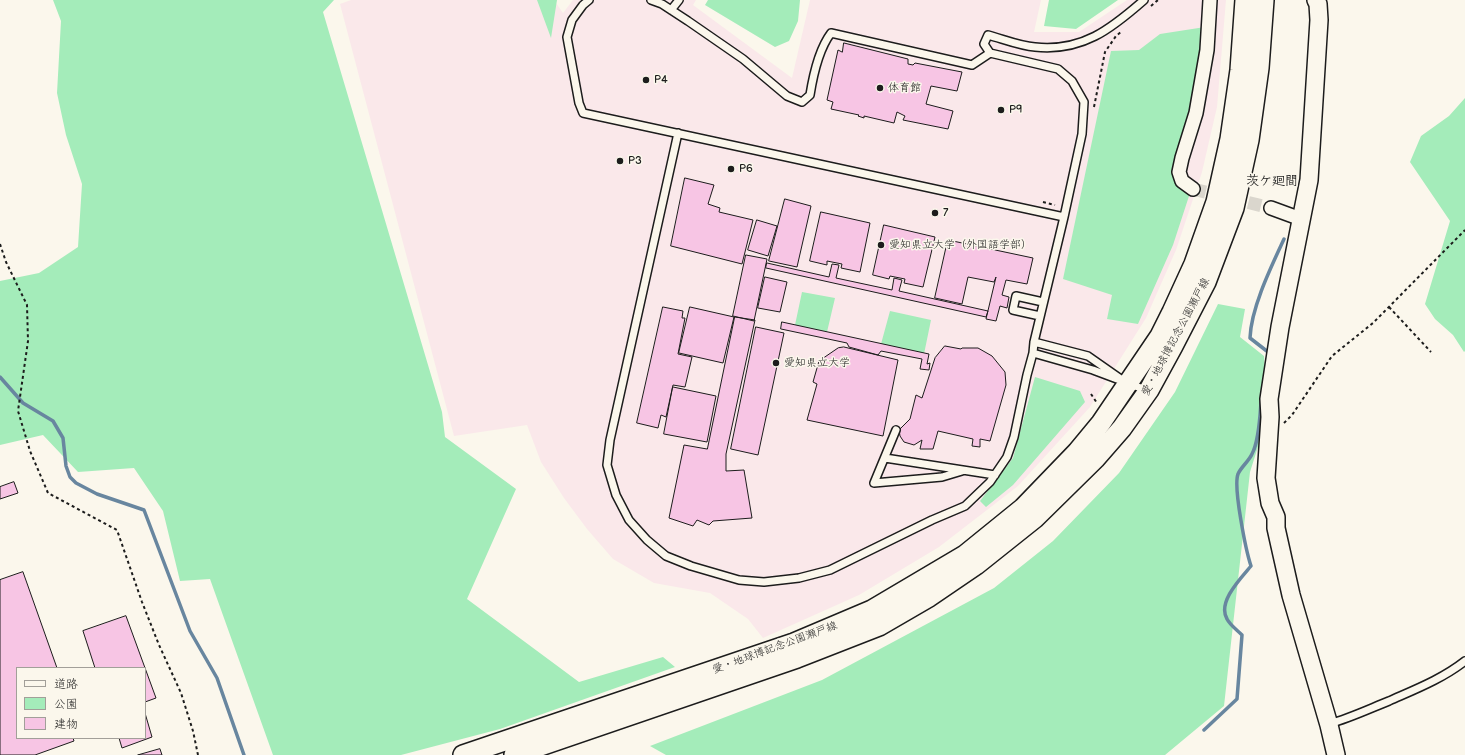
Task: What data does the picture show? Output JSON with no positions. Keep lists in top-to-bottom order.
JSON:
{
  "streets": {
    "main road": ["愛・地球博記念公園瀬戸線"]
  },
  "districts": ["茨ケ廻間"],
  "places": [
    "P4",
    "体育館",
    "P9",
    "P3",
    "P6",
    "7",
    "愛知県立大学（外国語学部）",
    "愛知県立大学"
  ],
  "legend": ["道路", "公園", "建物"]
}
